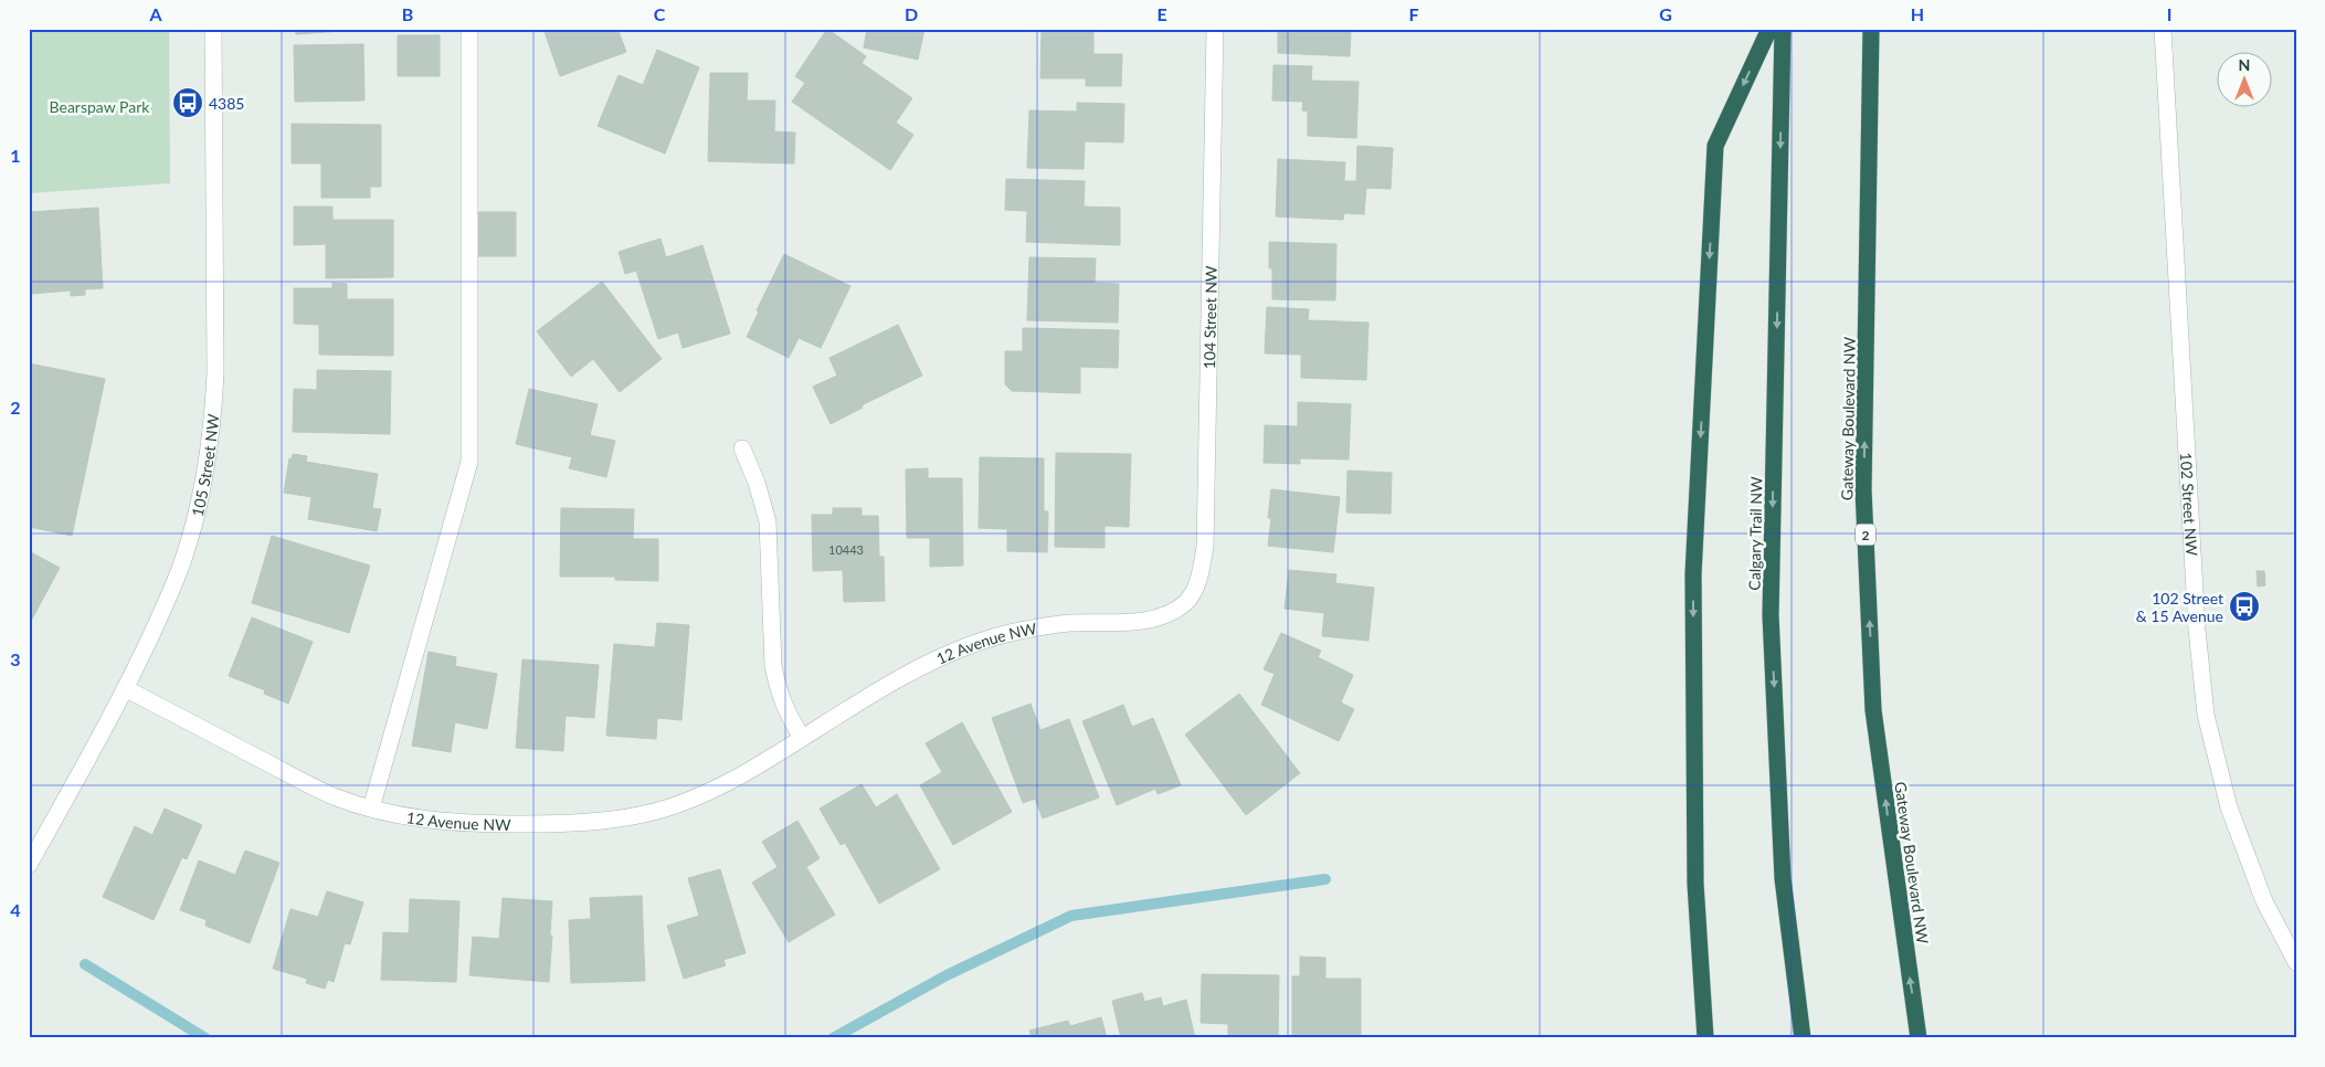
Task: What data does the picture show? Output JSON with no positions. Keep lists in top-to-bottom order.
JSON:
{
  "streets": {
    "highway": ["Gateway Boulevard NW", "Calgary Trail NW", "2"],
    "street": [
      "104 Street NW",
      "105 Street NW",
      "102 Street NW",
      "12 Avenue NW"
    ]
  },
  "crossings": [
    ["104 Street NW", "12 Avenue NW"],
    ["105 Street NW", "12 Avenue NW"]
  ],
  "one_way": ["Gateway Boulevard NW"],
  "parks": ["Bearspaw Park"],
  "places": {
    "bus stop": ["4385", "102 Street & 15 Avenue"]
  },
  "house_numbers": ["10443"],
  "north": "top",
  "grid": {
    "columns": [
      "A",
      "B",
      "C",
      "D",
      "E",
      "F",
      "G",
      "H",
      "I"
    ],
    "rows": [
      "1",
      "2",
      "3",
      "4"
    ]
  }
}
